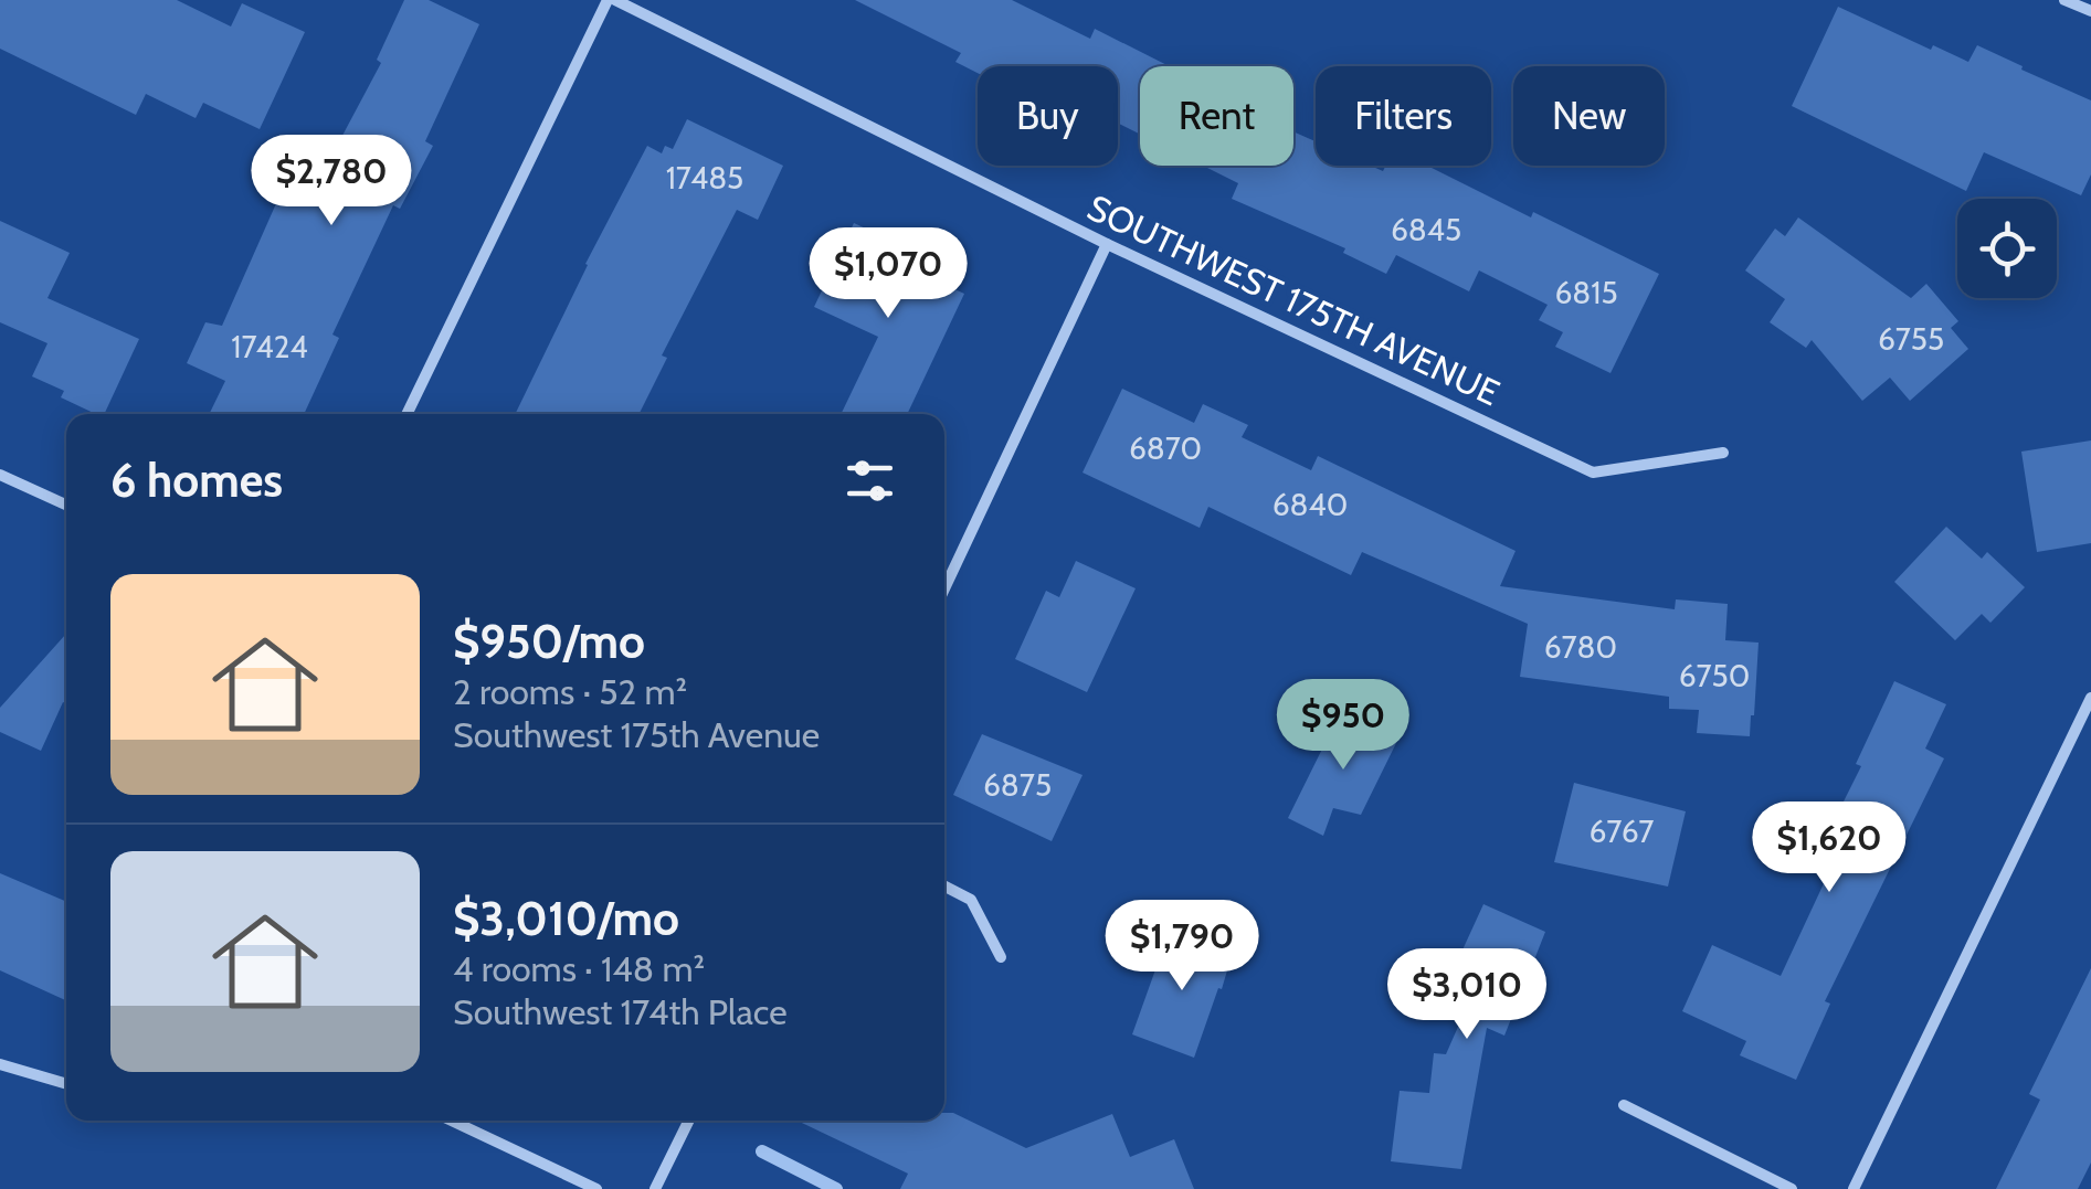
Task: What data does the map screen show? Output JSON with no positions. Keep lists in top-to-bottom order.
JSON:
{
  "streets": {
    "street": ["SOUTHWEST 175TH AVENUE"]
  },
  "house_numbers": [
    "17485",
    "6845",
    "6815",
    "6755",
    "17424",
    "6870",
    "6840",
    "6780",
    "6750",
    "6875",
    "6767"
  ],
  "page": {
    "chip": [
      "Buy",
      "Rent",
      "Filters",
      "New"
    ],
    "price": [
      "$2,780",
      "$1,070",
      "$950",
      "$1,620",
      "$1,790",
      "$3,010"
    ],
    "heading": "6 homes",
    "list": [
      {
        "name": "$950/mo",
        "note": "2 rooms · 52 m² · Southwest 175th Avenue"
      },
      {
        "name": "$3,010/mo",
        "note": "4 rooms · 148 m² · Southwest 174th Place"
      }
    ]
  }
}
